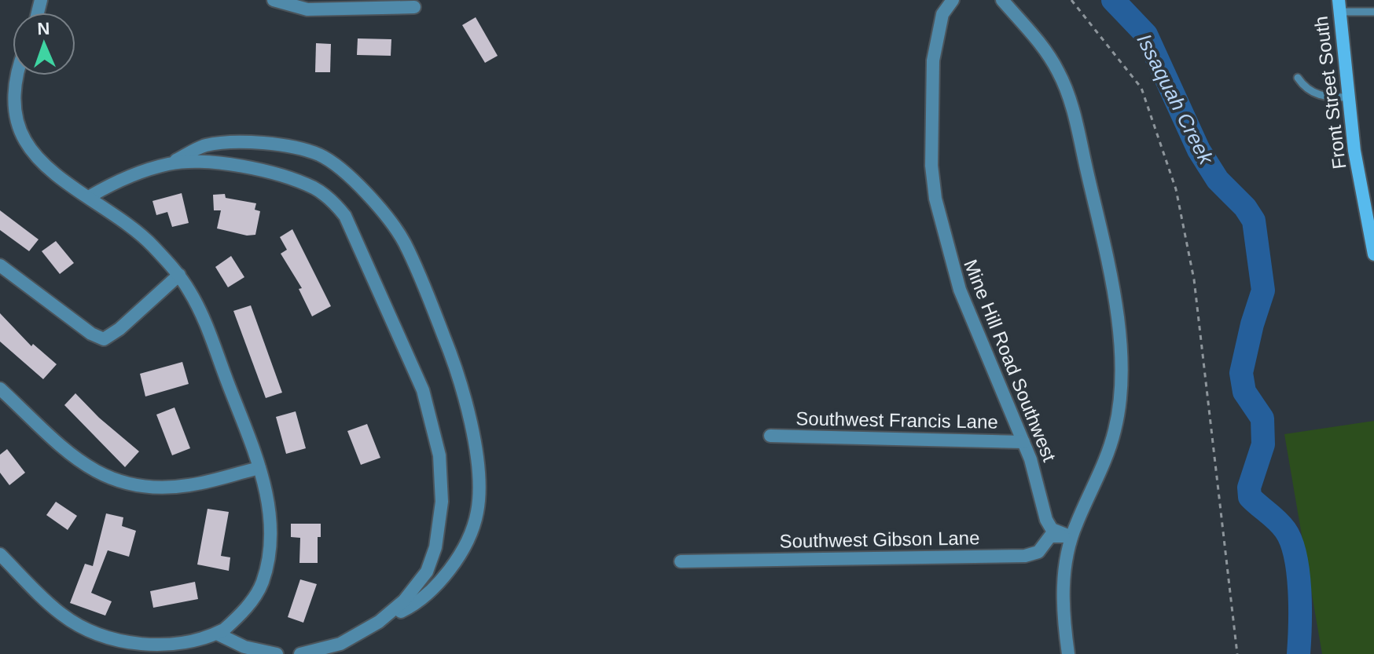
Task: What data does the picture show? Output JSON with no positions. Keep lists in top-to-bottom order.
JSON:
{
  "streets": {
    "main road": ["Front Street South"],
    "street": ["Mine Hill Road Southwest", "Southwest Francis Lane", "Southwest Gibson Lane"]
  },
  "crossings": [
    ["Mine Hill Road Southwest", "Southwest Francis Lane"],
    ["Mine Hill Road Southwest", "Southwest Gibson Lane"]
  ],
  "water": ["Issaquah Creek"],
  "north": "top"
}
